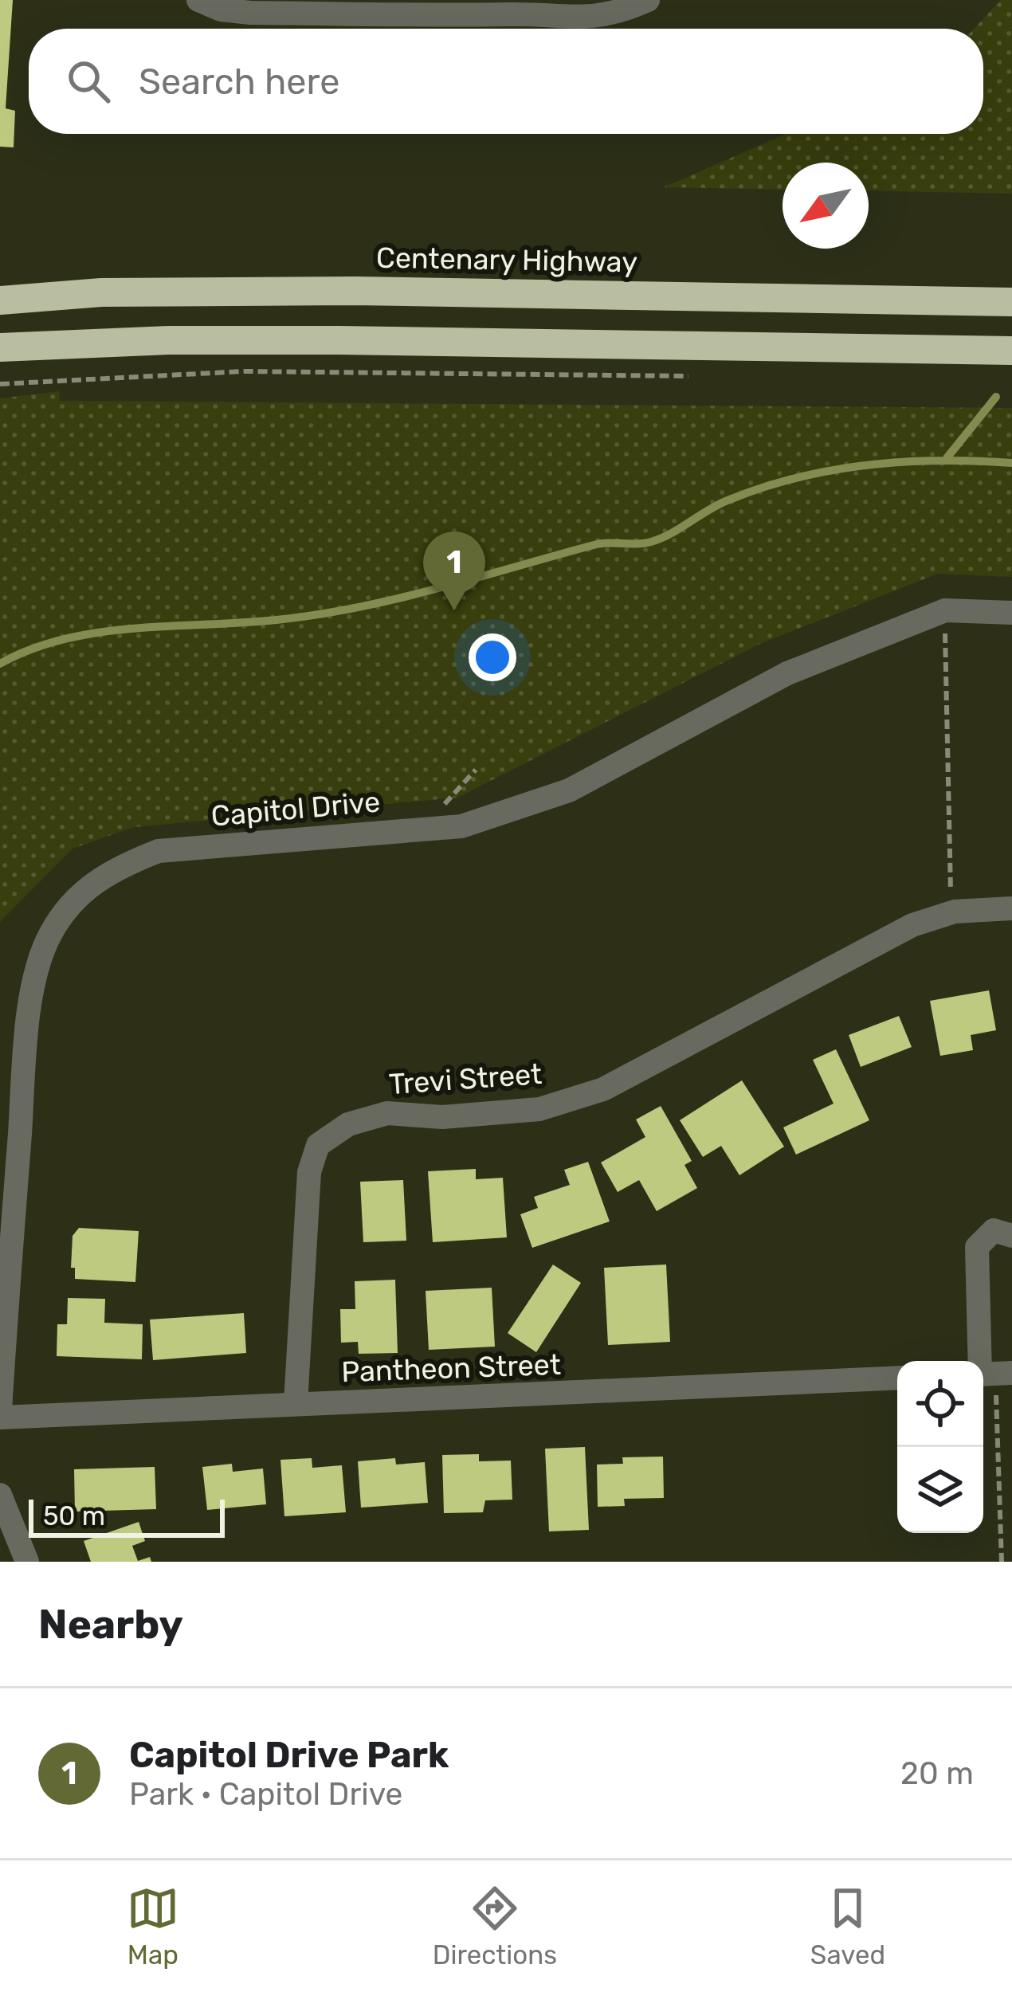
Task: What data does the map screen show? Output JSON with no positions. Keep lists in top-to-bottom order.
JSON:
{
  "streets": {
    "highway": ["Centenary Highway"],
    "street": ["Capitol Drive", "Trevi Street", "Pantheon Street"]
  },
  "crossings": [
    ["Capitol Drive", "Pantheon Street"],
    ["Trevi Street", "Pantheon Street"]
  ],
  "scale_bar": "50 m",
  "north": "bottom left",
  "page": {
    "search": "Search here",
    "pins": "1",
    "scale": "50 m",
    "heading": "Nearby",
    "list": [
      {
        "mark": "1",
        "name": "Capitol Drive Park",
        "note": "Park · Capitol Drive",
        "value": "20 m"
      }
    ],
    "nav": ["Map", "Directions", "Saved"]
  }
}
